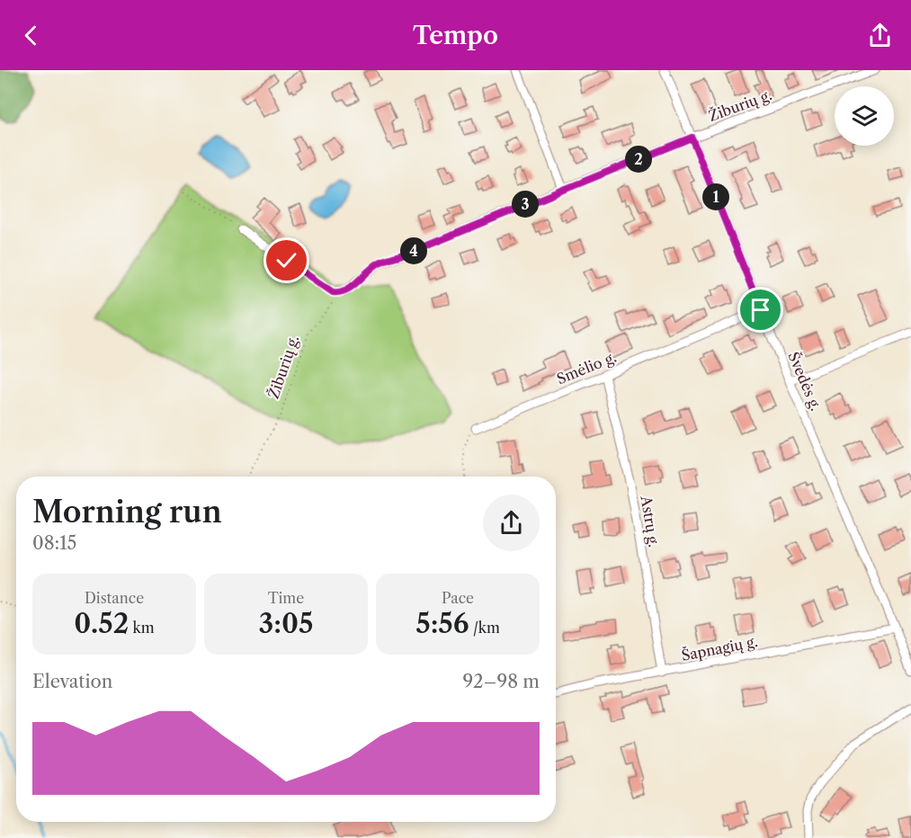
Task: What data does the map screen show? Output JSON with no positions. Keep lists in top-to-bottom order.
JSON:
{
  "streets": {
    "street": [
      "Žiburių g.",
      "Smėlio g.",
      "Švedės g.",
      "Astrų g.",
      "Šapnagių g."
    ]
  },
  "crossings": [
    ["Žiburių g.", "Švedės g."],
    ["Smėlio g.", "Švedės g."],
    ["Smėlio g.", "Astrų g."],
    ["Švedės g.", "Šapnagių g."],
    ["Astrų g.", "Šapnagių g."]
  ],
  "page": {
    "header": "Tempo",
    "pins": [
      "2",
      "1",
      "3",
      "4"
    ],
    "heading": ["Morning run", "08:15"],
    "stats": [
      ["Distance", "0.52 km"],
      ["Time", "3:05"],
      ["Pace", "5:56 /km"]
    ],
    "chart": ["Elevation", "92–98 m"]
  }
}
